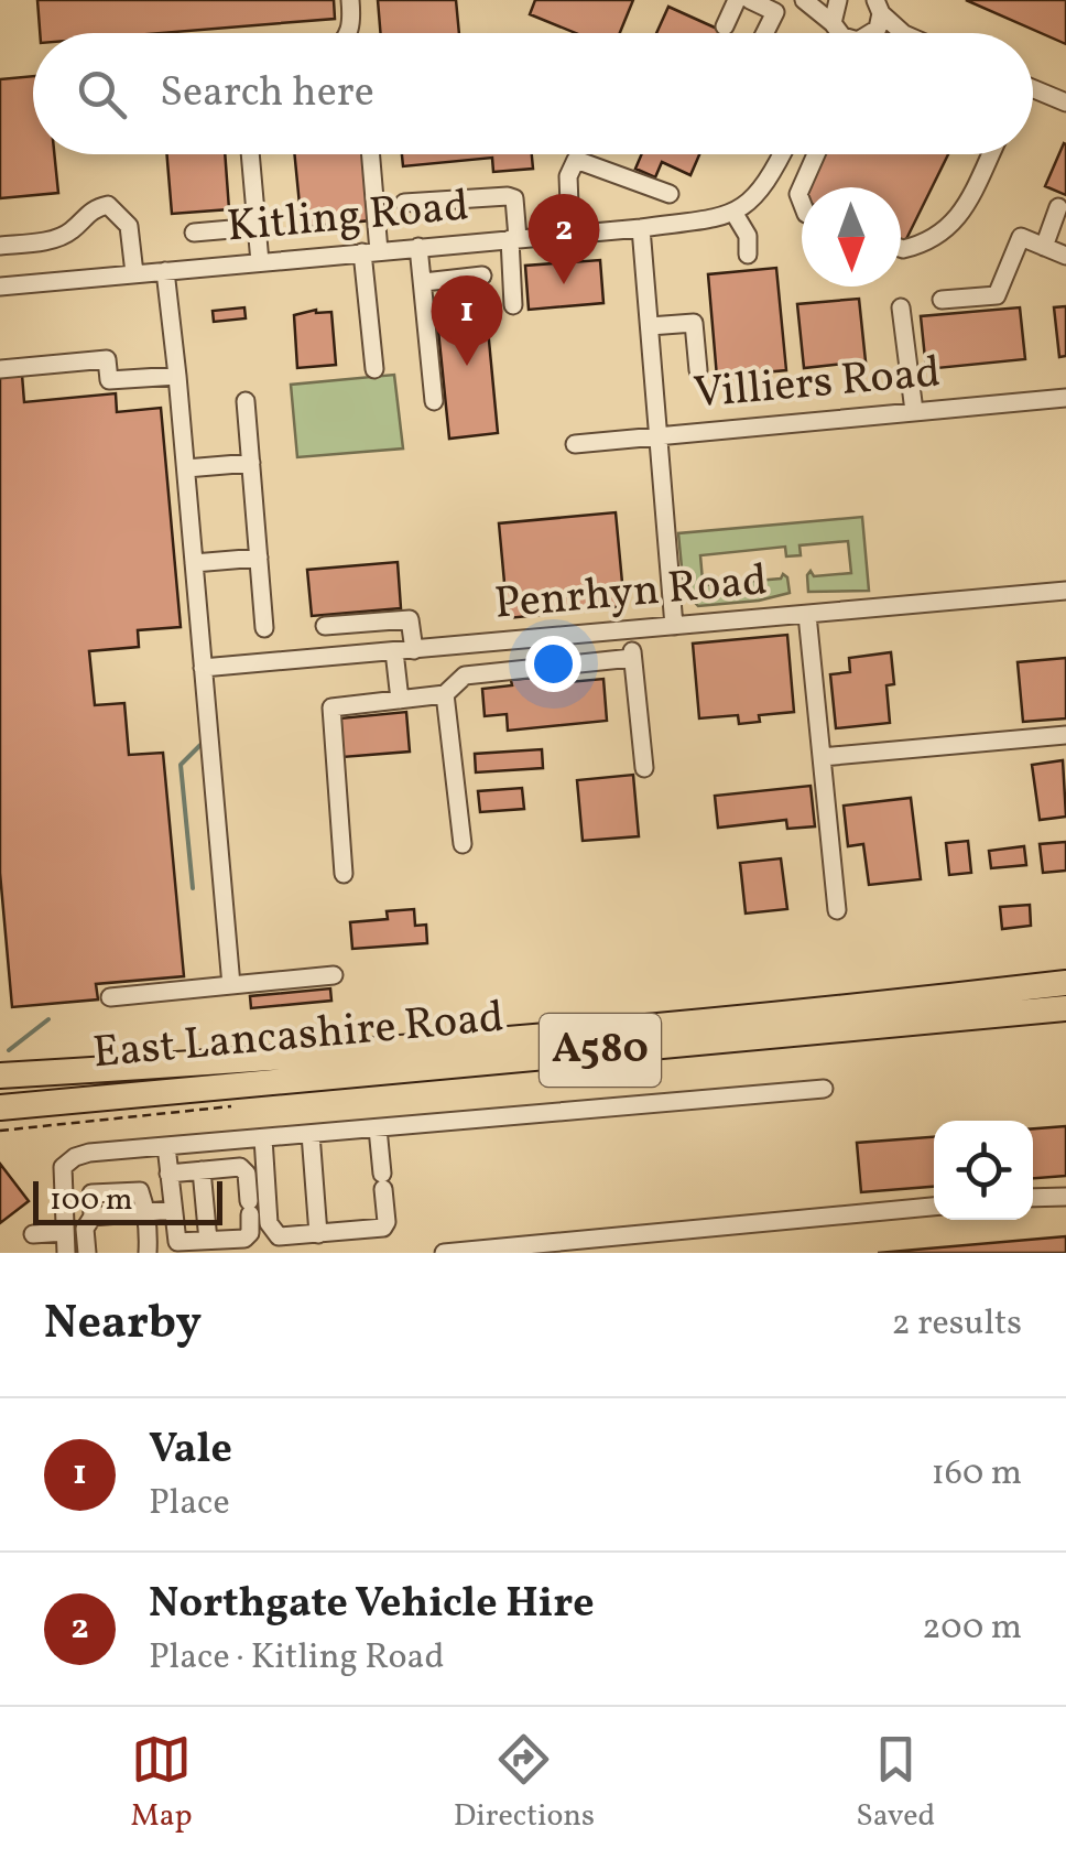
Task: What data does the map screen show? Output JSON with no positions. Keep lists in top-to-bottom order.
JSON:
{
  "streets": {
    "highway": ["East Lancashire Road", "A580"],
    "street": ["Kitling Road", "Villiers Road", "Penrhyn Road"]
  },
  "scale_bar": "100 m",
  "north": "bottom",
  "page": {
    "search": "Search here",
    "pins": ["2", "1"],
    "scale": "100 m",
    "heading": ["Nearby", "2 results"],
    "list": [
      {
        "mark": "1",
        "name": "Vale",
        "note": "Place",
        "value": "160 m"
      },
      {
        "mark": "2",
        "name": "Northgate Vehicle Hire",
        "note": "Place · Kitling Road",
        "value": "200 m"
      }
    ],
    "nav": ["Map", "Directions", "Saved"]
  }
}
